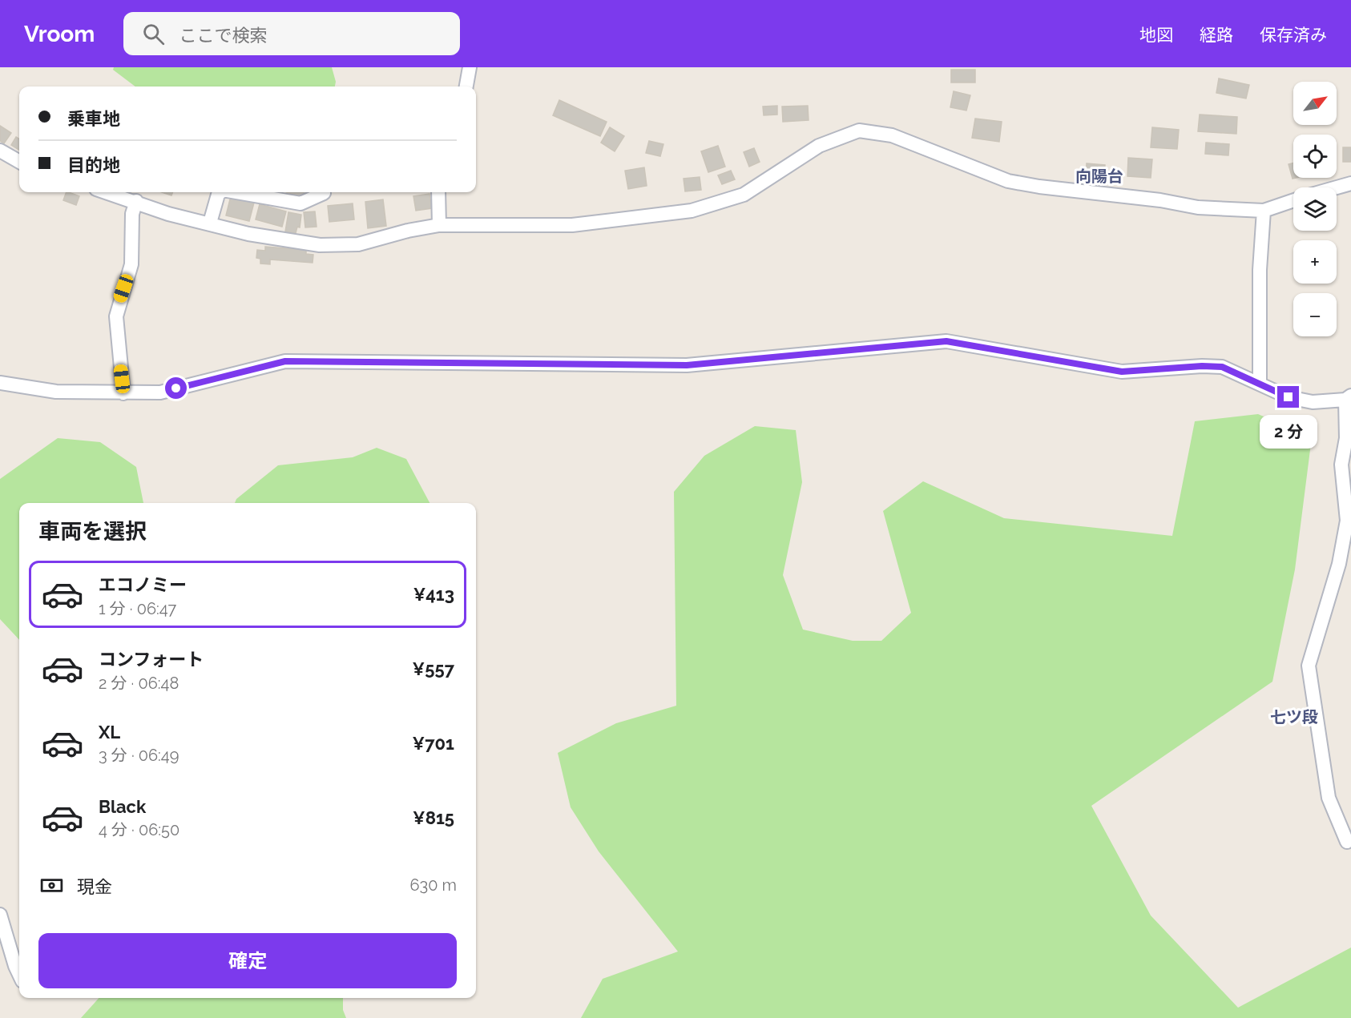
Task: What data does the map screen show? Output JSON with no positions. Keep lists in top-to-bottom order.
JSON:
{
  "districts": ["向陽台", "七ツ段"],
  "north": "top right",
  "page": {
    "header": "Vroom",
    "search": "ここで検索",
    "nav": ["地図", "経路", "保存済み"],
    "map_buttons": ["+", "−"],
    "banner": ["乗車地", "目的地"],
    "bubble": "2 分",
    "heading": "車両を選択",
    "list": [
      {
        "name": "エコノミー",
        "note": "1 分 · 06:47",
        "value": "¥413"
      },
      {
        "name": "コンフォート",
        "note": "2 分 · 06:48",
        "value": "¥557"
      },
      {
        "name": "XL",
        "note": "3 分 · 06:49",
        "value": "¥701"
      },
      {
        "name": "Black",
        "note": "4 分 · 06:50",
        "value": "¥815"
      }
    ],
    "pay": ["現金", "630 m"],
    "buttons": "確定"
  }
}
